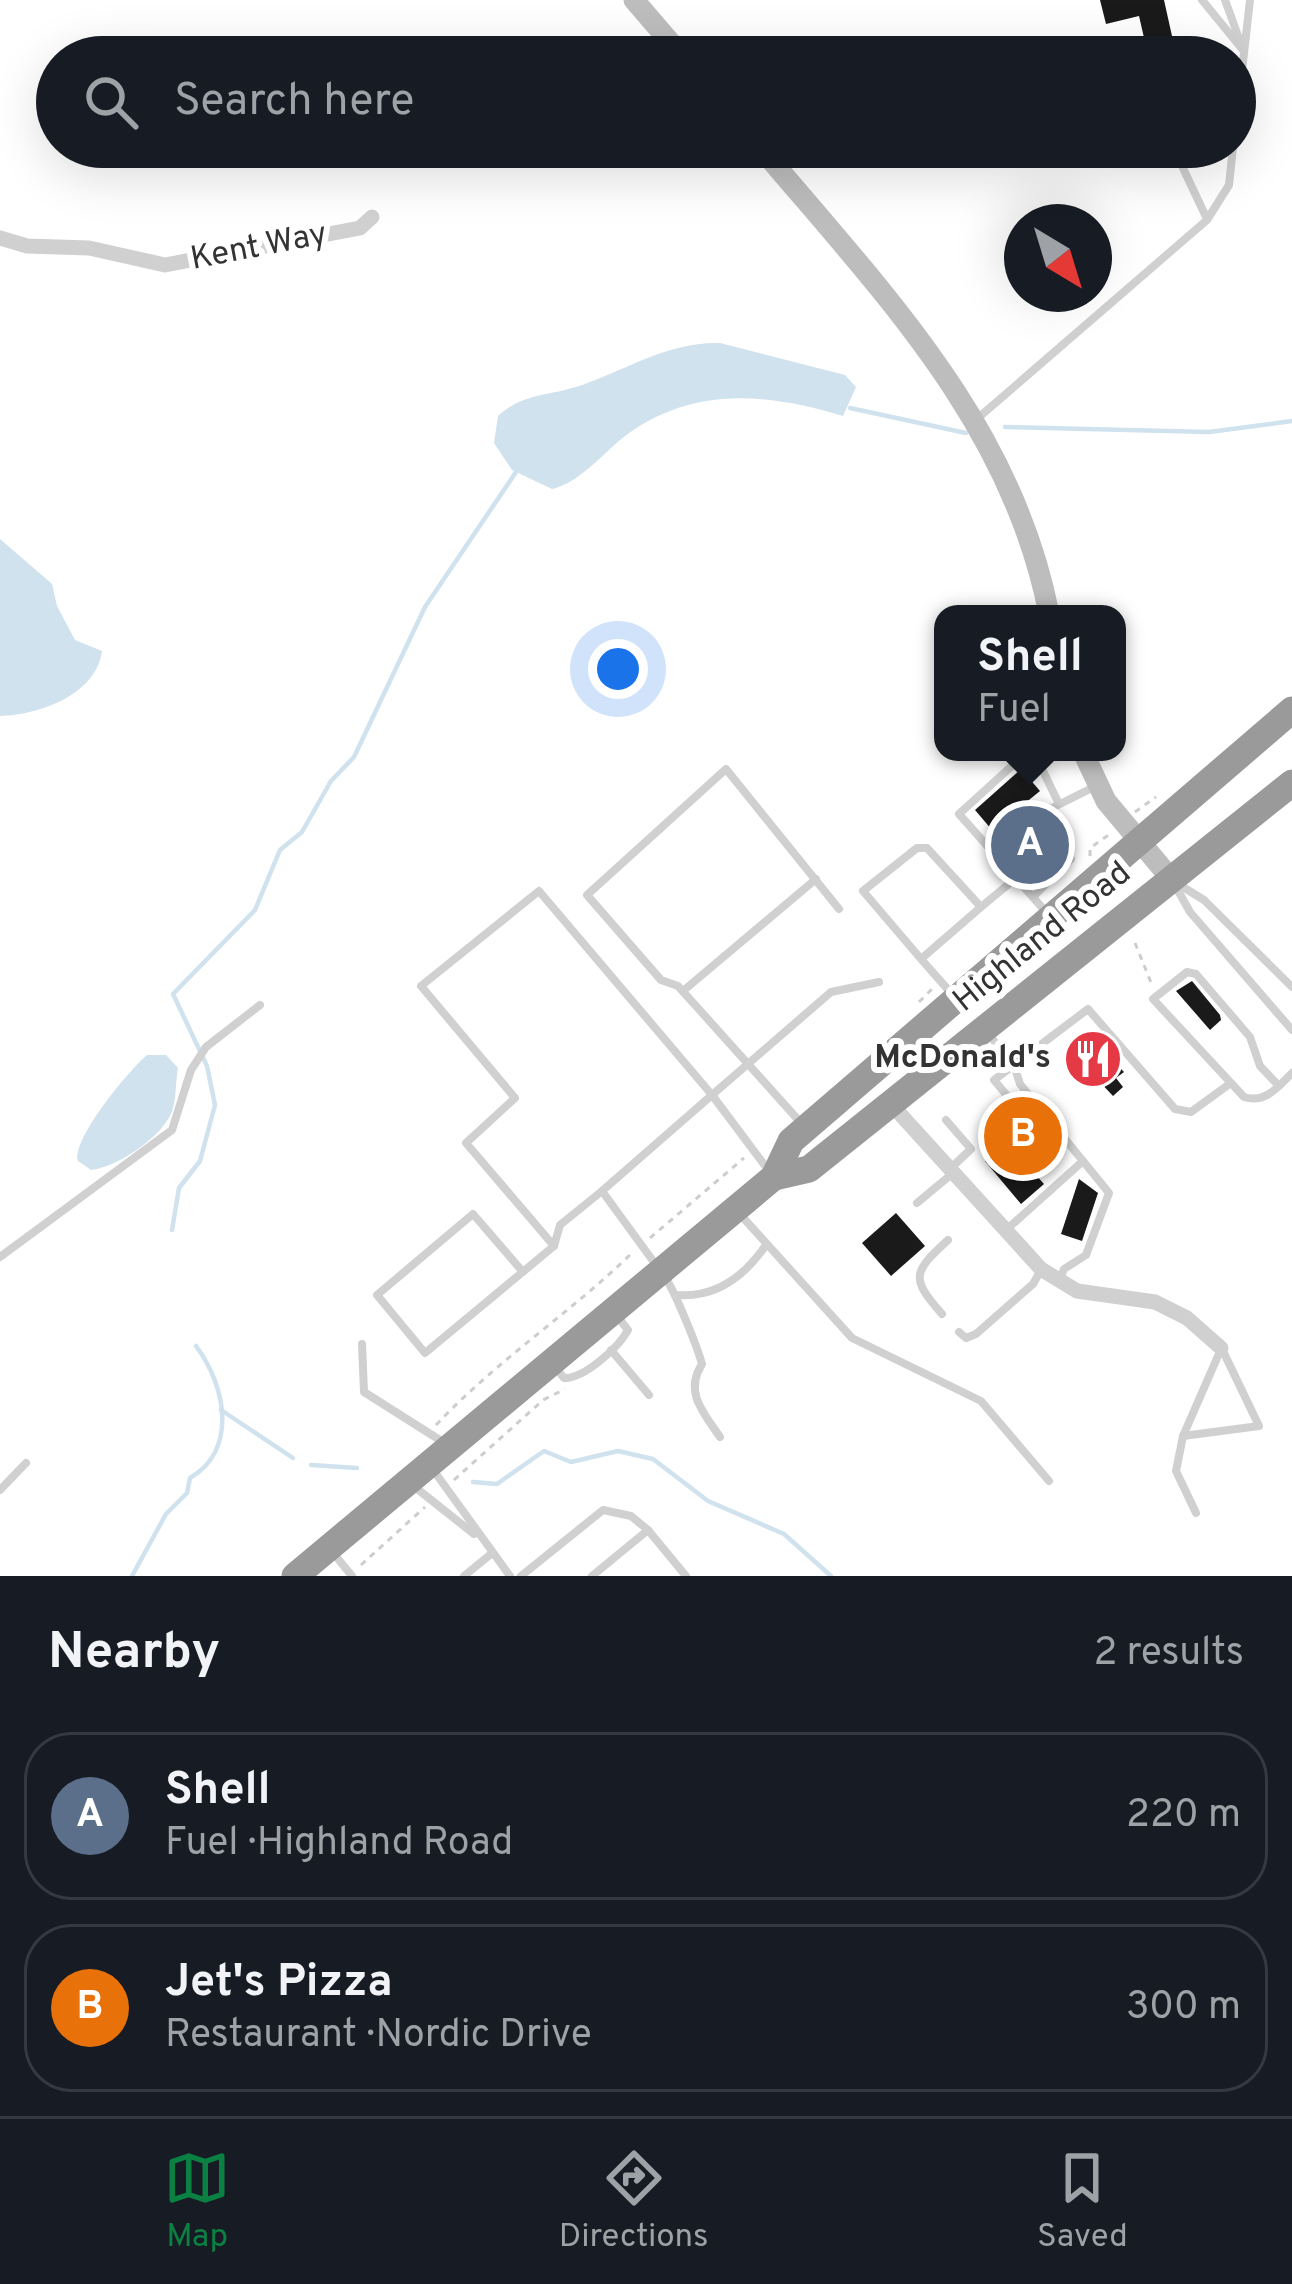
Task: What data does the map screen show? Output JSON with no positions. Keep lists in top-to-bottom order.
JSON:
{
  "streets": {
    "highway": ["Highland Road"],
    "street": ["Kent Way"]
  },
  "places": {
    "restaurant": ["McDonald's"]
  },
  "north": "bottom right",
  "page": {
    "search": "Search here",
    "popup": ["Shell", "Fuel"],
    "pins": ["A", "B"],
    "heading": ["Nearby", "2 results"],
    "list": [
      {
        "mark": "A",
        "name": "Shell",
        "note": "Fuel · Highland Road",
        "value": "220 m"
      },
      {
        "mark": "B",
        "name": "Jet's Pizza",
        "note": "Restaurant · Nordic Drive",
        "value": "300 m"
      }
    ],
    "nav": ["Map", "Directions", "Saved"]
  }
}
